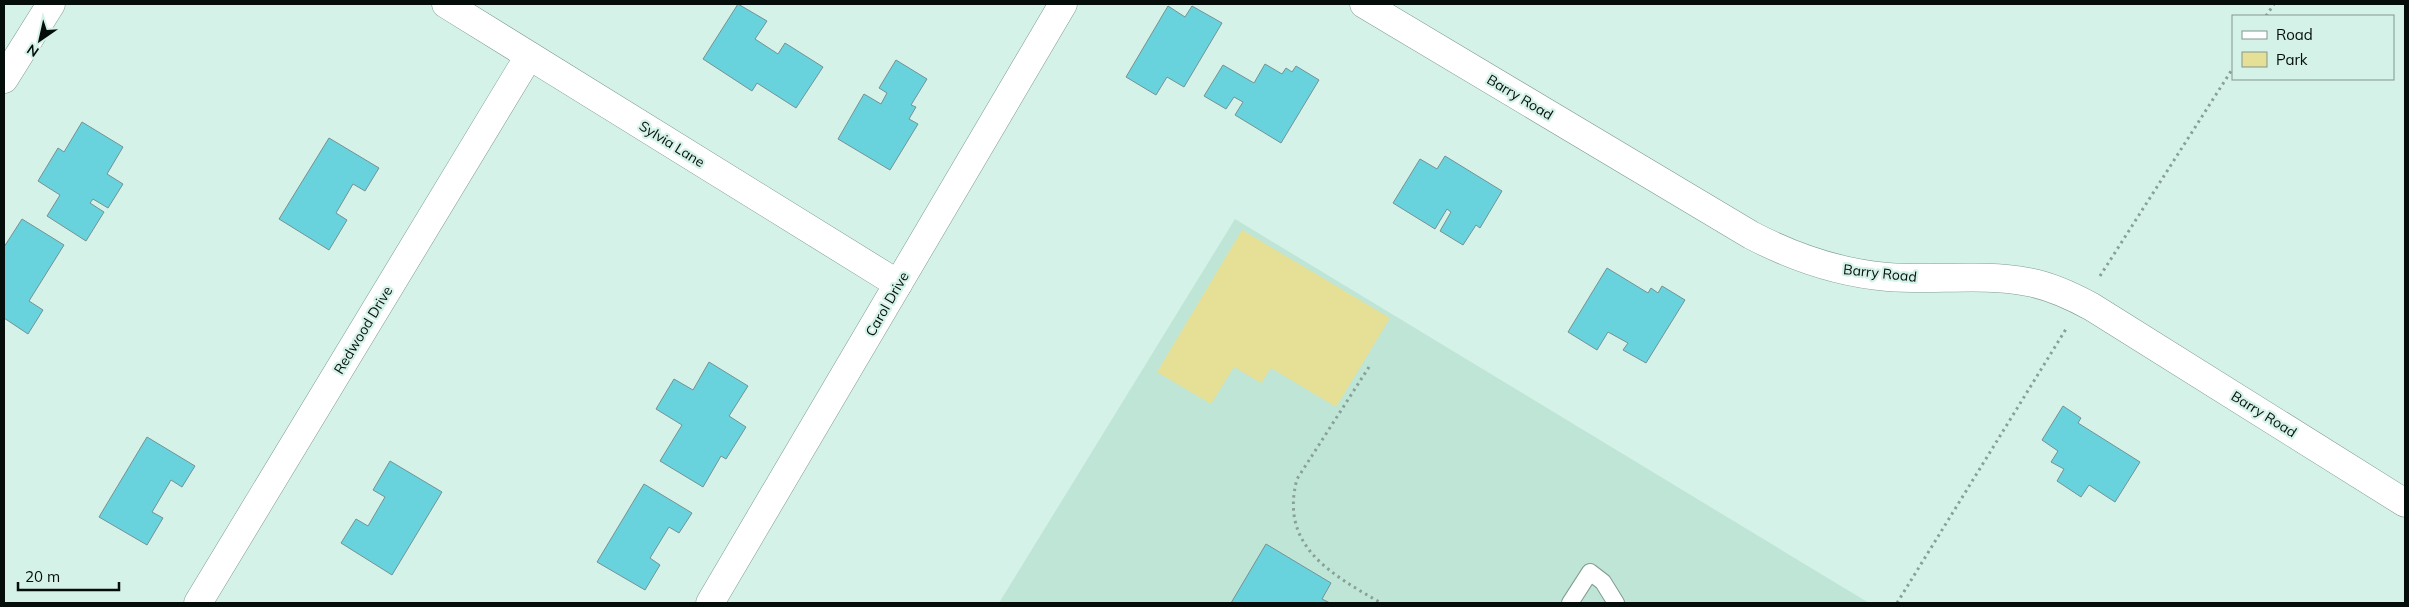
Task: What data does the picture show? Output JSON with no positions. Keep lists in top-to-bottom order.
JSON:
{
  "streets": {
    "street": [
      "Barry Road",
      "Sylvia Lane",
      "Carol Drive",
      "Redwood Drive"
    ]
  },
  "crossings": [
    ["Sylvia Lane", "Carol Drive"],
    ["Sylvia Lane", "Redwood Drive"]
  ],
  "legend": ["Road", "Park"],
  "scale_bar": "20 m",
  "north": "bottom left"
}
